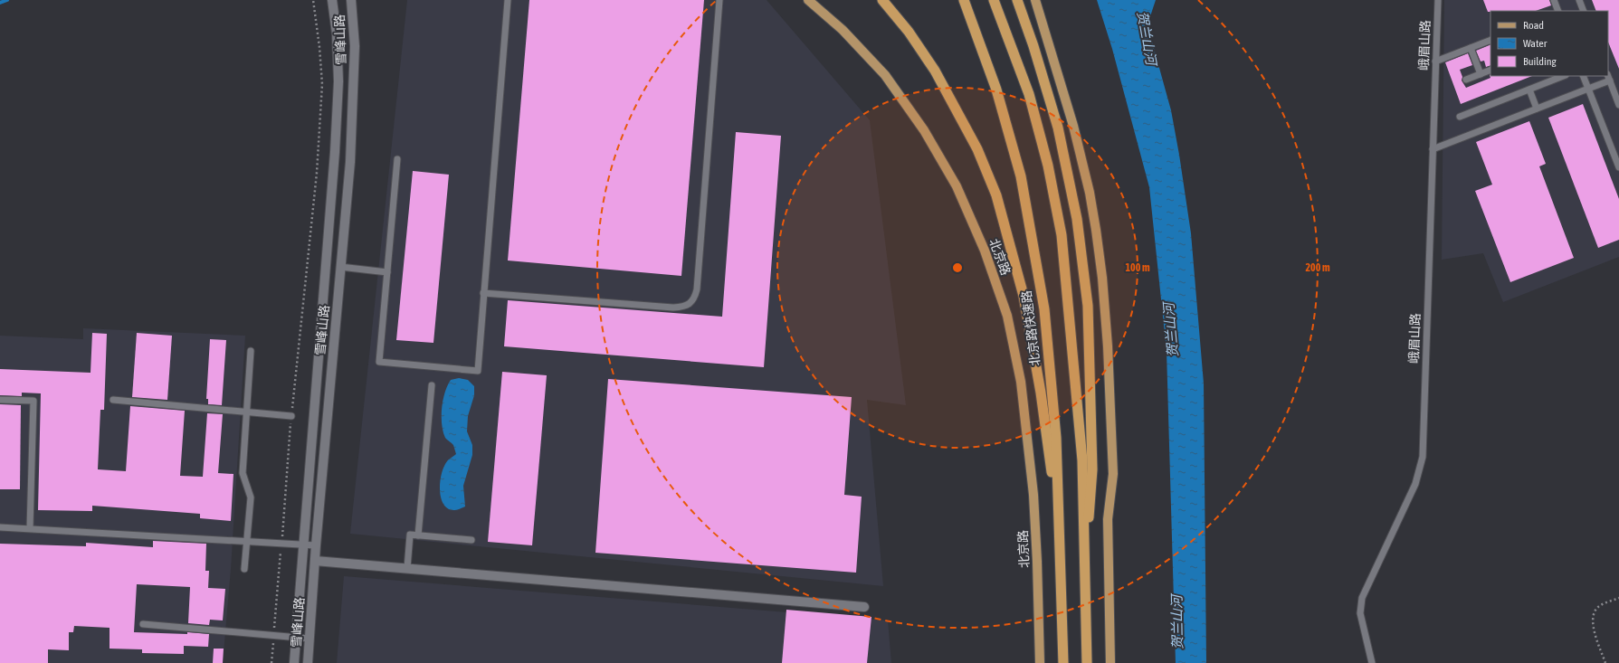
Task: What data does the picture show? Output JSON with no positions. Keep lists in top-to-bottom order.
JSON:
{
  "streets": {
    "highway": ["北京路快速路"],
    "main road": ["雪峰山路", "北京路"],
    "lane": ["峨眉山路"]
  },
  "water": ["贺兰山河"],
  "legend": ["Road", "Water", "Building"],
  "rings": ["100 m", "200 m"]
}
